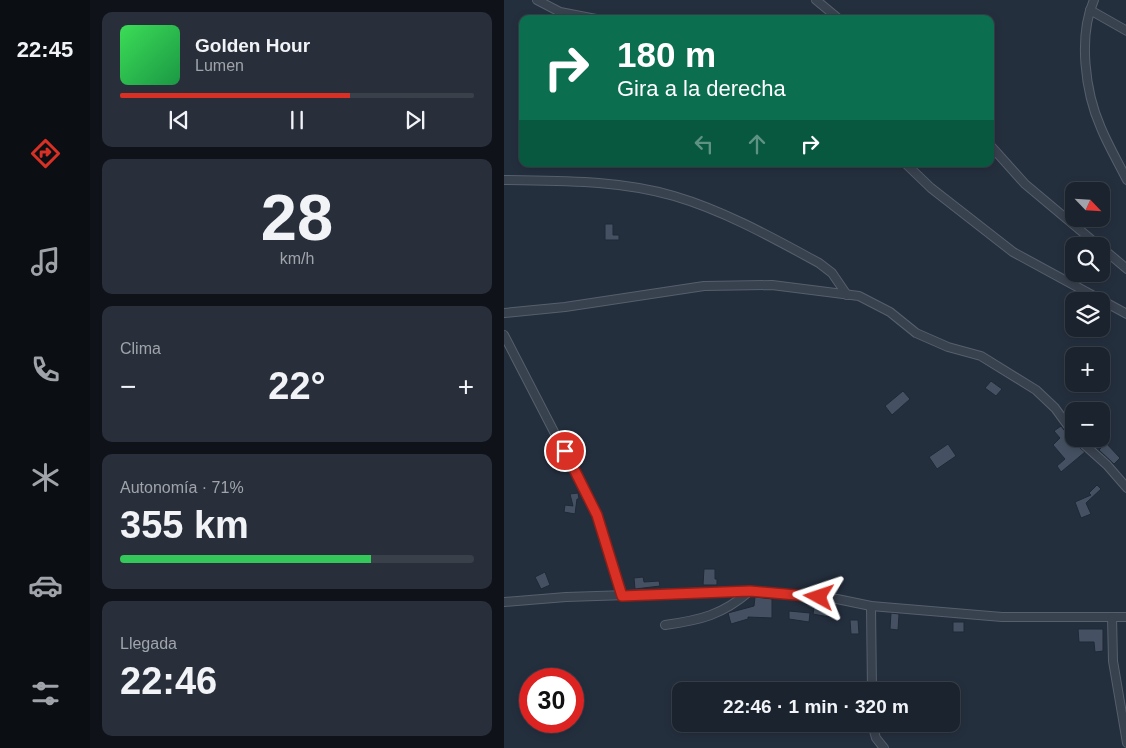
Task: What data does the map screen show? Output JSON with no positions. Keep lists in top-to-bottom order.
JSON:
{
  "north": "bottom right",
  "page": {
    "tabs": "22:45",
    "turn": ["180 m", "Gira a la derecha"],
    "song": ["Golden Hour", "Lumen"],
    "tile": [
      ["28", "km/h"],
      "Clima",
      ["Autonomía · 71%", "355 km"],
      ["Llegada", "22:46"]
    ],
    "map_buttons": ["+", "−"],
    "heat": ["−", "22°", "+"],
    "limit": "30",
    "trip": "22:46 · 1 min · 320 m"
  }
}
